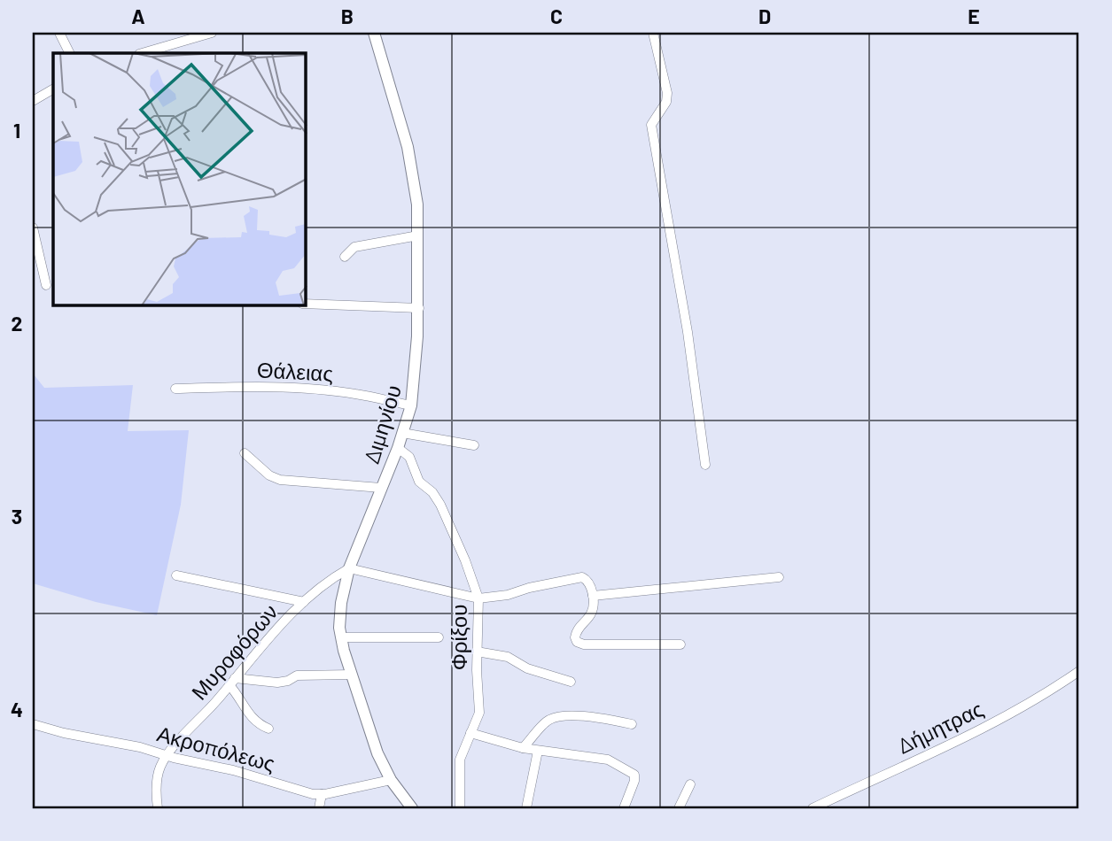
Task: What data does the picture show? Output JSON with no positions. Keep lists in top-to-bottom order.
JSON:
{
  "streets": {
    "main road": ["Διμηνίου"],
    "street": [
      "Θάλειας",
      "Φρίξου",
      "Μυροφόρων",
      "Δήμητρας",
      "Ακροπόλεως"
    ]
  },
  "crossings": [
    ["Θάλειας", "Διμηνίου"],
    ["Διμηνίου", "Φρίξου"],
    ["Διμηνίου", "Μυροφόρων"],
    ["Διμηνίου", "Ακροπόλεως"],
    ["Μυροφόρων", "Ακροπόλεως"]
  ],
  "grid": {
    "columns": [
      "A",
      "B",
      "C",
      "D",
      "E"
    ],
    "rows": [
      "1",
      "2",
      "3",
      "4"
    ]
  }
}
